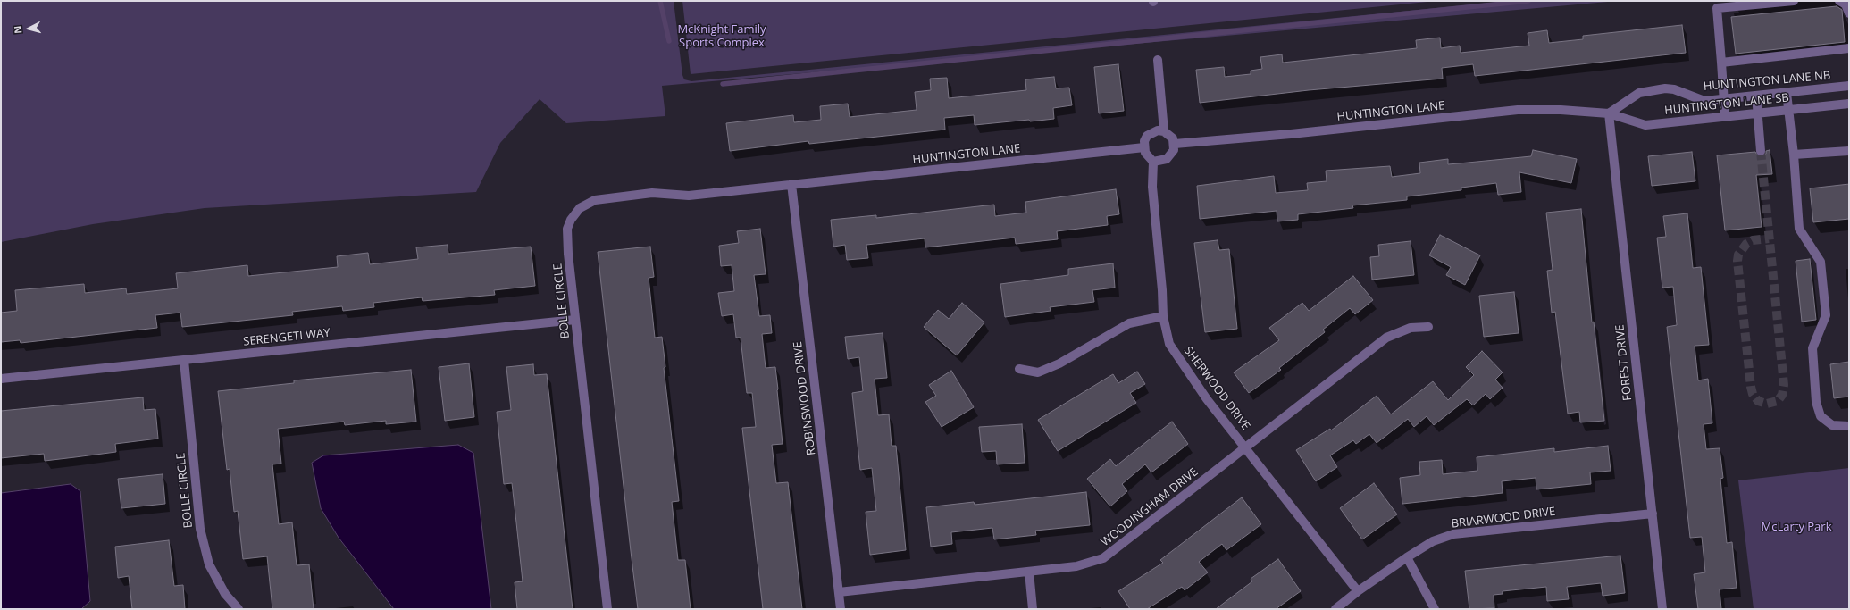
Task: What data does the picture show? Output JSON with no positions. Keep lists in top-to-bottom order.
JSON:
{
  "streets": {
    "street": [
      "HUNTINGTON LANE NB",
      "HUNTINGTON LANE SB",
      "HUNTINGTON LANE",
      "BOLLE CIRCLE",
      "SERENGETI WAY",
      "FOREST DRIVE",
      "SHERWOOD DRIVE",
      "ROBINSWOOD DRIVE",
      "WOODINGHAM DRIVE",
      "BRIARWOOD DRIVE"
    ]
  },
  "crossings": [
    ["HUNTINGTON LANE NB", "HUNTINGTON LANE SB"],
    ["HUNTINGTON LANE NB", "HUNTINGTON LANE"],
    ["HUNTINGTON LANE NB", "FOREST DRIVE"],
    ["HUNTINGTON LANE SB", "HUNTINGTON LANE"],
    ["HUNTINGTON LANE SB", "FOREST DRIVE"],
    ["HUNTINGTON LANE", "BOLLE CIRCLE"],
    ["HUNTINGTON LANE", "FOREST DRIVE"],
    ["HUNTINGTON LANE", "SHERWOOD DRIVE"],
    ["HUNTINGTON LANE", "ROBINSWOOD DRIVE"],
    ["BOLLE CIRCLE", "SERENGETI WAY"],
    ["BOLLE CIRCLE", "ROBINSWOOD DRIVE"],
    ["FOREST DRIVE", "BRIARWOOD DRIVE"],
    ["SHERWOOD DRIVE", "WOODINGHAM DRIVE"],
    ["SHERWOOD DRIVE", "BRIARWOOD DRIVE"],
    ["ROBINSWOOD DRIVE", "WOODINGHAM DRIVE"]
  ],
  "parks": ["McKnight Family Sports Complex", "McLarty Park"],
  "north": "left"
}
